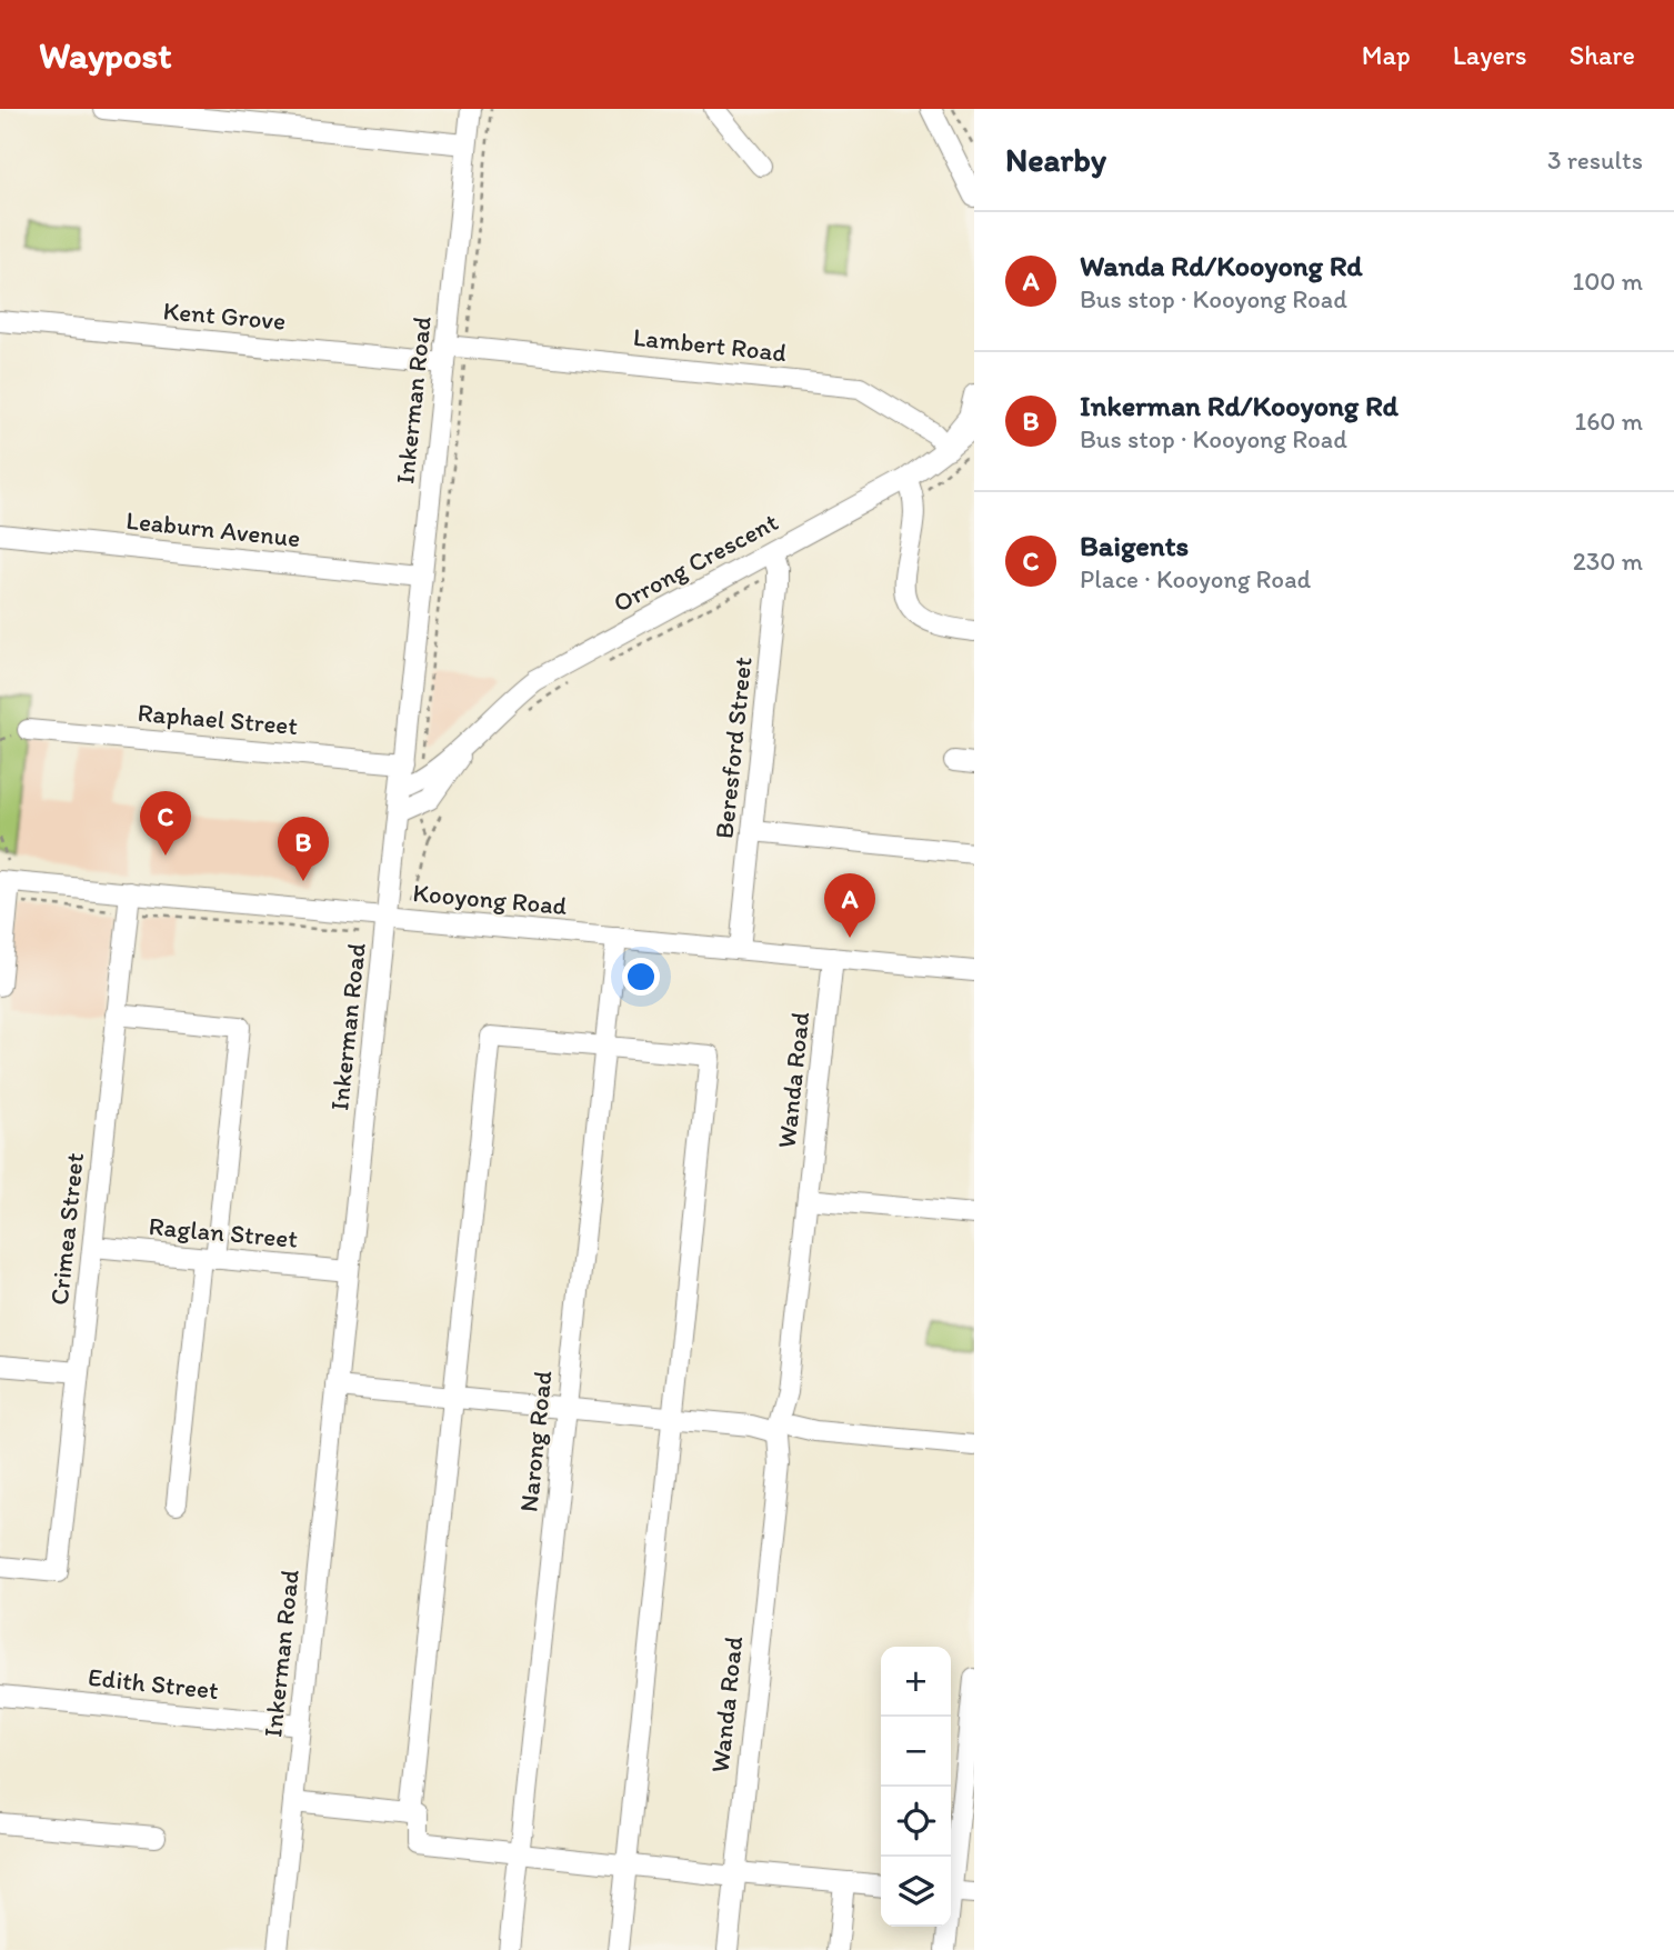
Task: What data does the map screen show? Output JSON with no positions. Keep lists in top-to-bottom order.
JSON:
{
  "streets": {
    "street": [
      "Kent Grove",
      "Lambert Road",
      "Inkerman Road",
      "Leaburn Avenue",
      "Orrong Crescent",
      "Raphael Street",
      "Beresford Street",
      "Kooyong Road",
      "Wanda Road",
      "Crimea Street",
      "Raglan Street",
      "Narong Road",
      "Edith Street"
    ]
  },
  "crossings": [
    ["Kent Grove", "Lambert Road"],
    ["Kent Grove", "Inkerman Road"],
    ["Lambert Road", "Inkerman Road"],
    ["Lambert Road", "Orrong Crescent"],
    ["Inkerman Road", "Leaburn Avenue"],
    ["Inkerman Road", "Orrong Crescent"],
    ["Inkerman Road", "Raphael Street"],
    ["Inkerman Road", "Kooyong Road"],
    ["Inkerman Road", "Raglan Street"],
    ["Inkerman Road", "Edith Street"],
    ["Orrong Crescent", "Beresford Street"],
    ["Beresford Street", "Kooyong Road"],
    ["Kooyong Road", "Wanda Road"],
    ["Kooyong Road", "Crimea Street"],
    ["Kooyong Road", "Narong Road"],
    ["Crimea Street", "Raglan Street"]
  ],
  "page": {
    "header": "Waypost",
    "nav": ["Map", "Layers", "Share"],
    "heading": ["Nearby", "3 results"],
    "list": [
      {
        "mark": "A",
        "name": "Wanda Rd/Kooyong Rd",
        "note": "Bus stop · Kooyong Road",
        "value": "100 m"
      },
      {
        "mark": "B",
        "name": "Inkerman Rd/Kooyong Rd",
        "note": "Bus stop · Kooyong Road",
        "value": "160 m"
      },
      {
        "mark": "C",
        "name": "Baigents",
        "note": "Place · Kooyong Road",
        "value": "230 m"
      }
    ],
    "pins": ["C", "B", "A"],
    "map_buttons": ["+", "−"]
  }
}
